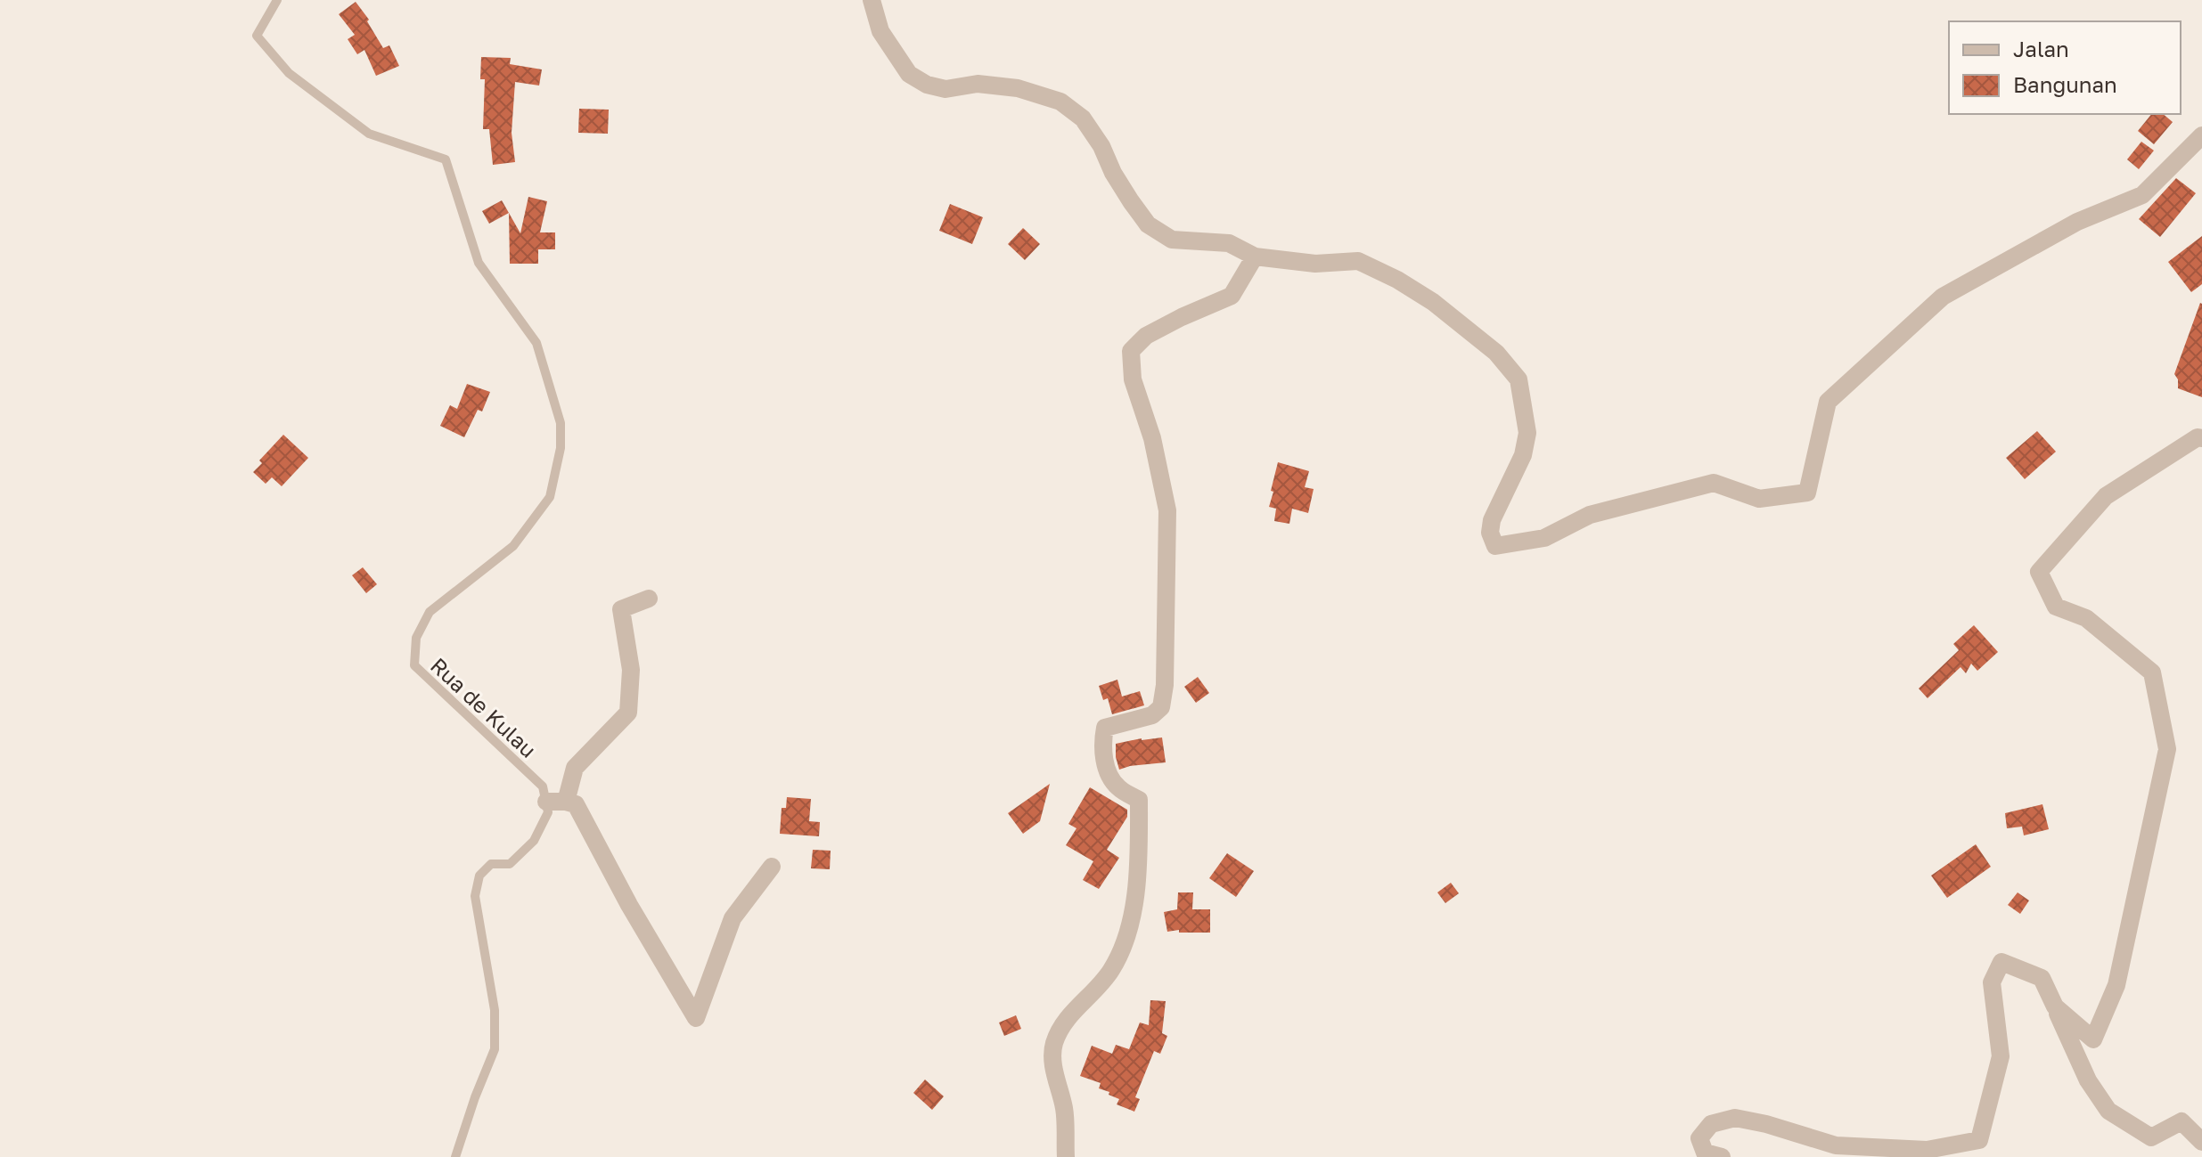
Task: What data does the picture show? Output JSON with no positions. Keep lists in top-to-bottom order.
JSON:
{
  "streets": {
    "lane": ["Rua de Kulau"]
  },
  "legend": ["Jalan", "Bangunan"]
}
